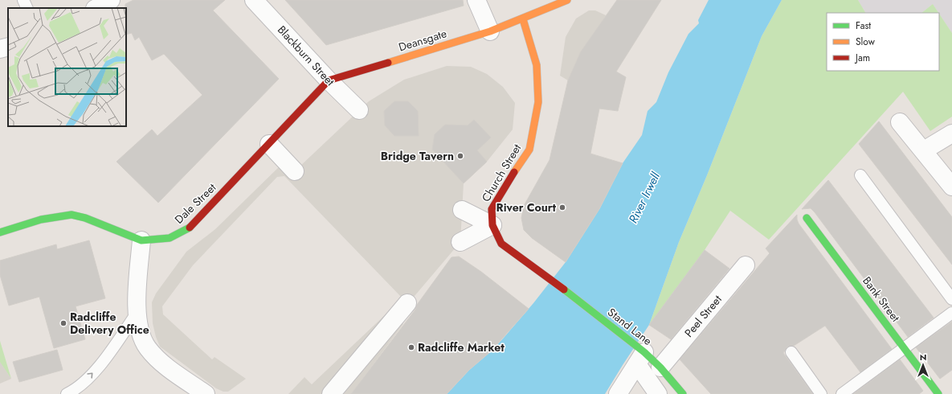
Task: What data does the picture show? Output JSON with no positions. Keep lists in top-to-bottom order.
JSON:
{
  "streets": {
    "street": [
      "Deansgate",
      "Blackburn Street",
      "Church Street",
      "Dale Street",
      "Bank Street",
      "Peel Street",
      "Stand Lane"
    ]
  },
  "crossings": [
    ["Deansgate", "Blackburn Street"],
    ["Deansgate", "Church Street"],
    ["Deansgate", "Dale Street"],
    ["Blackburn Street", "Dale Street"],
    ["Church Street", "Stand Lane"],
    ["Peel Street", "Stand Lane"]
  ],
  "water": ["River Irwell"],
  "places": [
    "Bridge Tavern",
    "River Court",
    "Radcliffe Delivery Office",
    "Radcliffe Market"
  ],
  "legend": ["Fast", "Slow", "Jam"],
  "north": "top"
}
